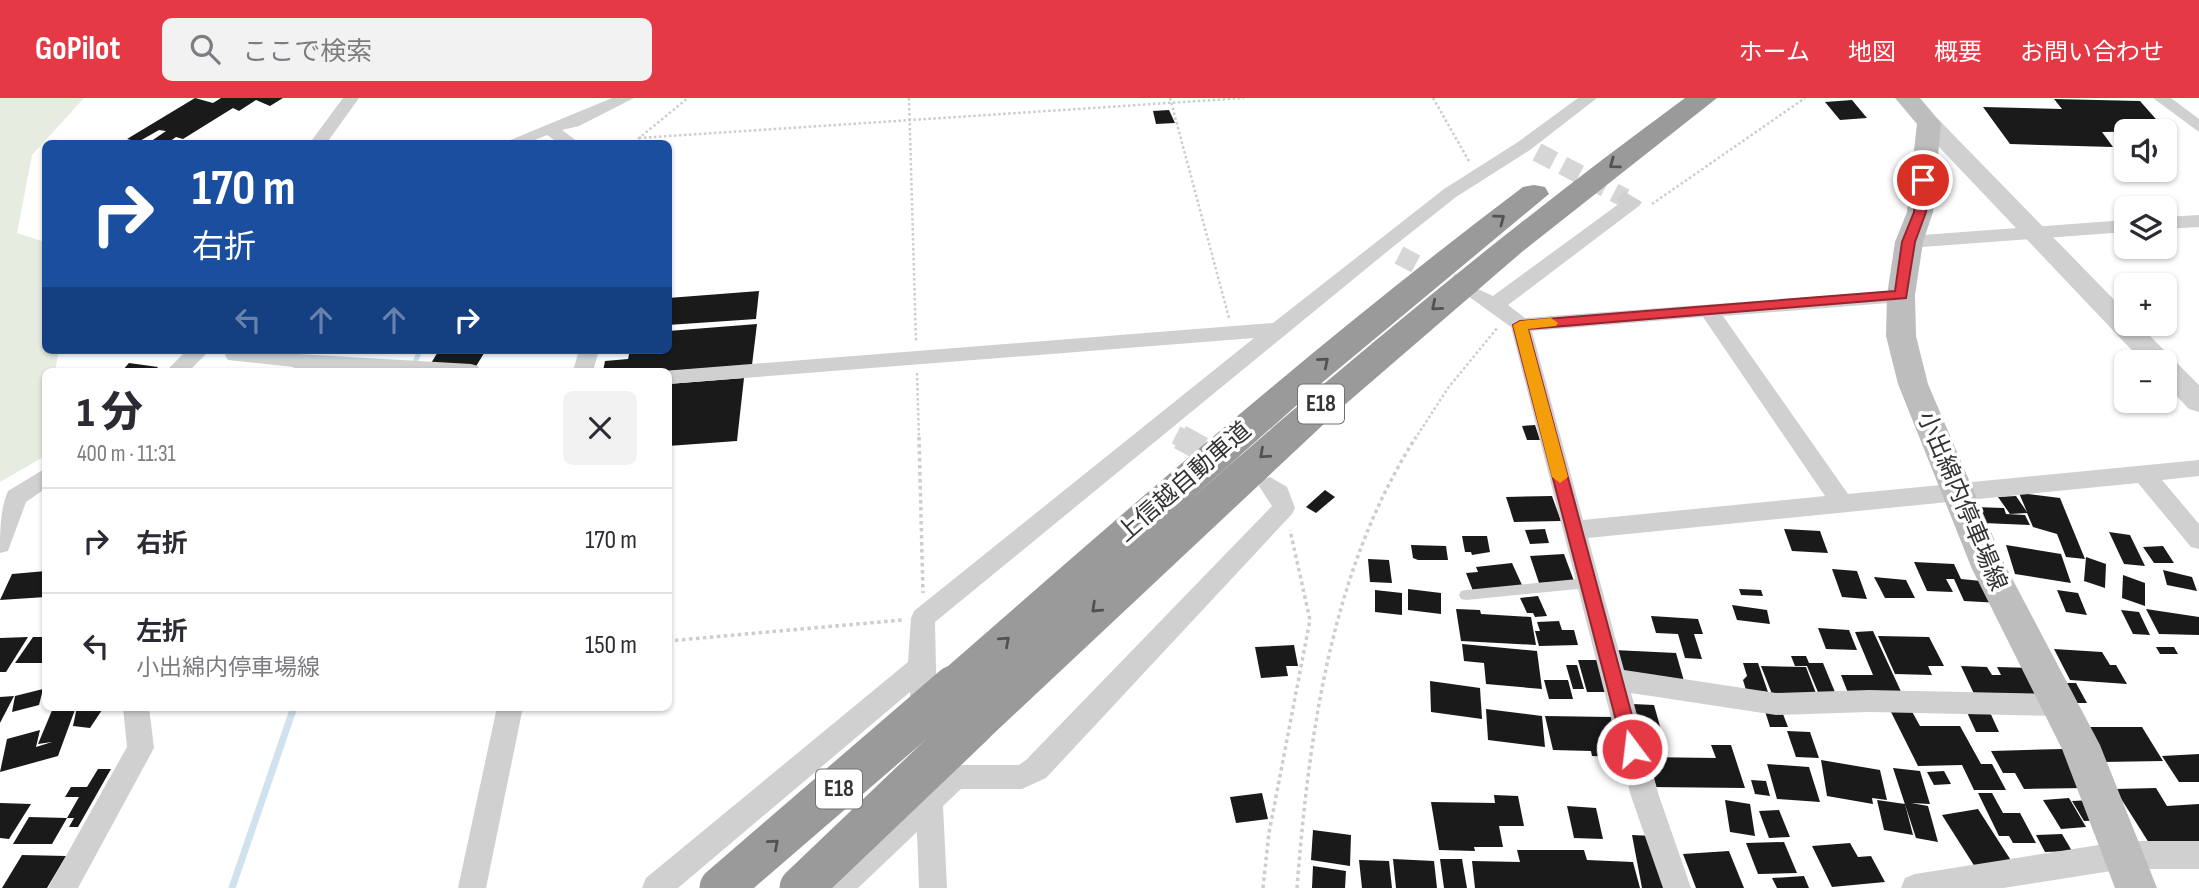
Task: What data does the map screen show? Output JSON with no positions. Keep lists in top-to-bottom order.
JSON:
{
  "streets": {
    "highway": ["E18", "上信越自動車道"],
    "main road": ["小出綿内停車場線"]
  },
  "page": {
    "header": "GoPilot",
    "search": "ここで検索",
    "nav": [
      "ホーム",
      "地図",
      "概要",
      "お問い合わせ"
    ],
    "map_buttons": ["+", "−"],
    "turn": ["170 m", "右折"],
    "heading": ["1 分", "400 m · 11:31"],
    "list": [
      {
        "name": "右折",
        "value": "170 m"
      },
      {
        "name": "左折",
        "note": "小出綿内停車場線",
        "value": "150 m"
      }
    ]
  }
}
